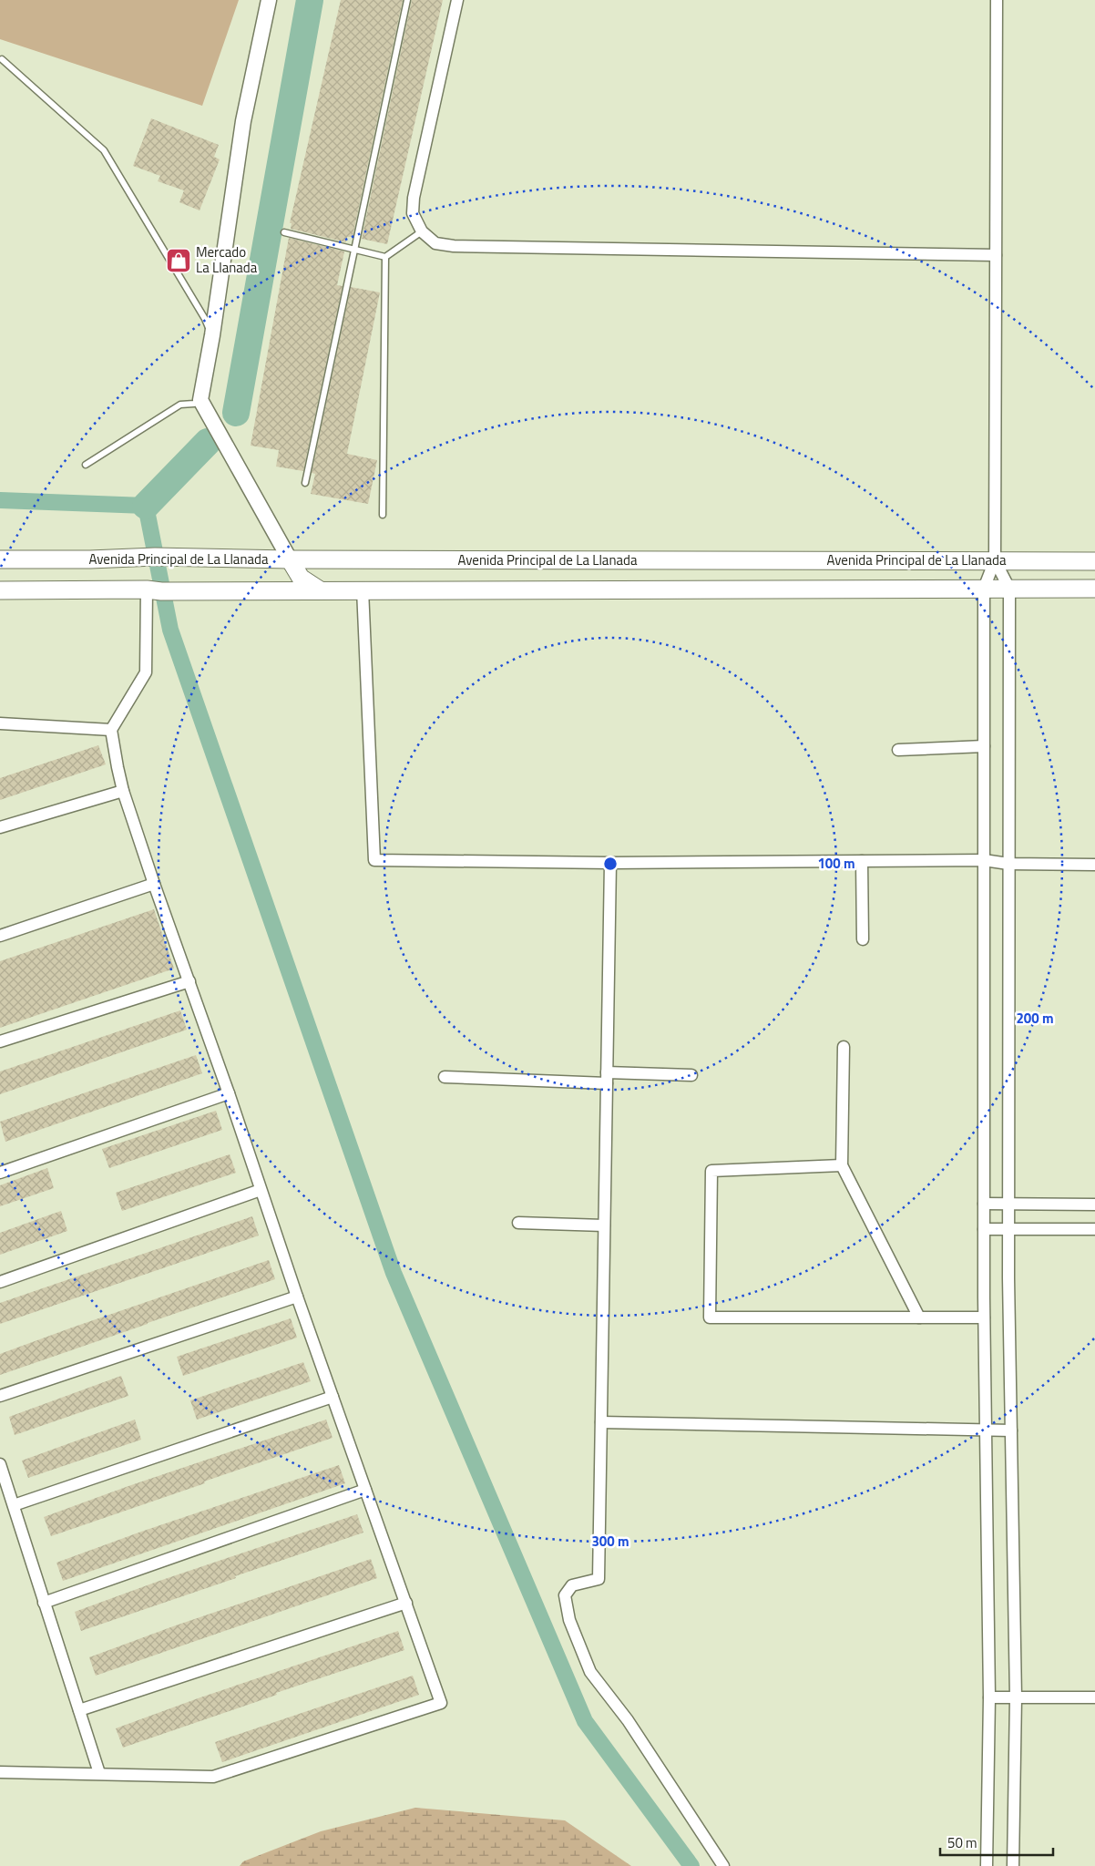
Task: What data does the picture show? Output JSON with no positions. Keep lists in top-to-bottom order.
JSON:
{
  "streets": {
    "main road": ["Avenida Principal de La Llanada"]
  },
  "places": {
    "shop": ["Mercado La Llanada"]
  },
  "scale_bar": "50 m",
  "rings": ["100 m", "200 m", "300 m"]
}
